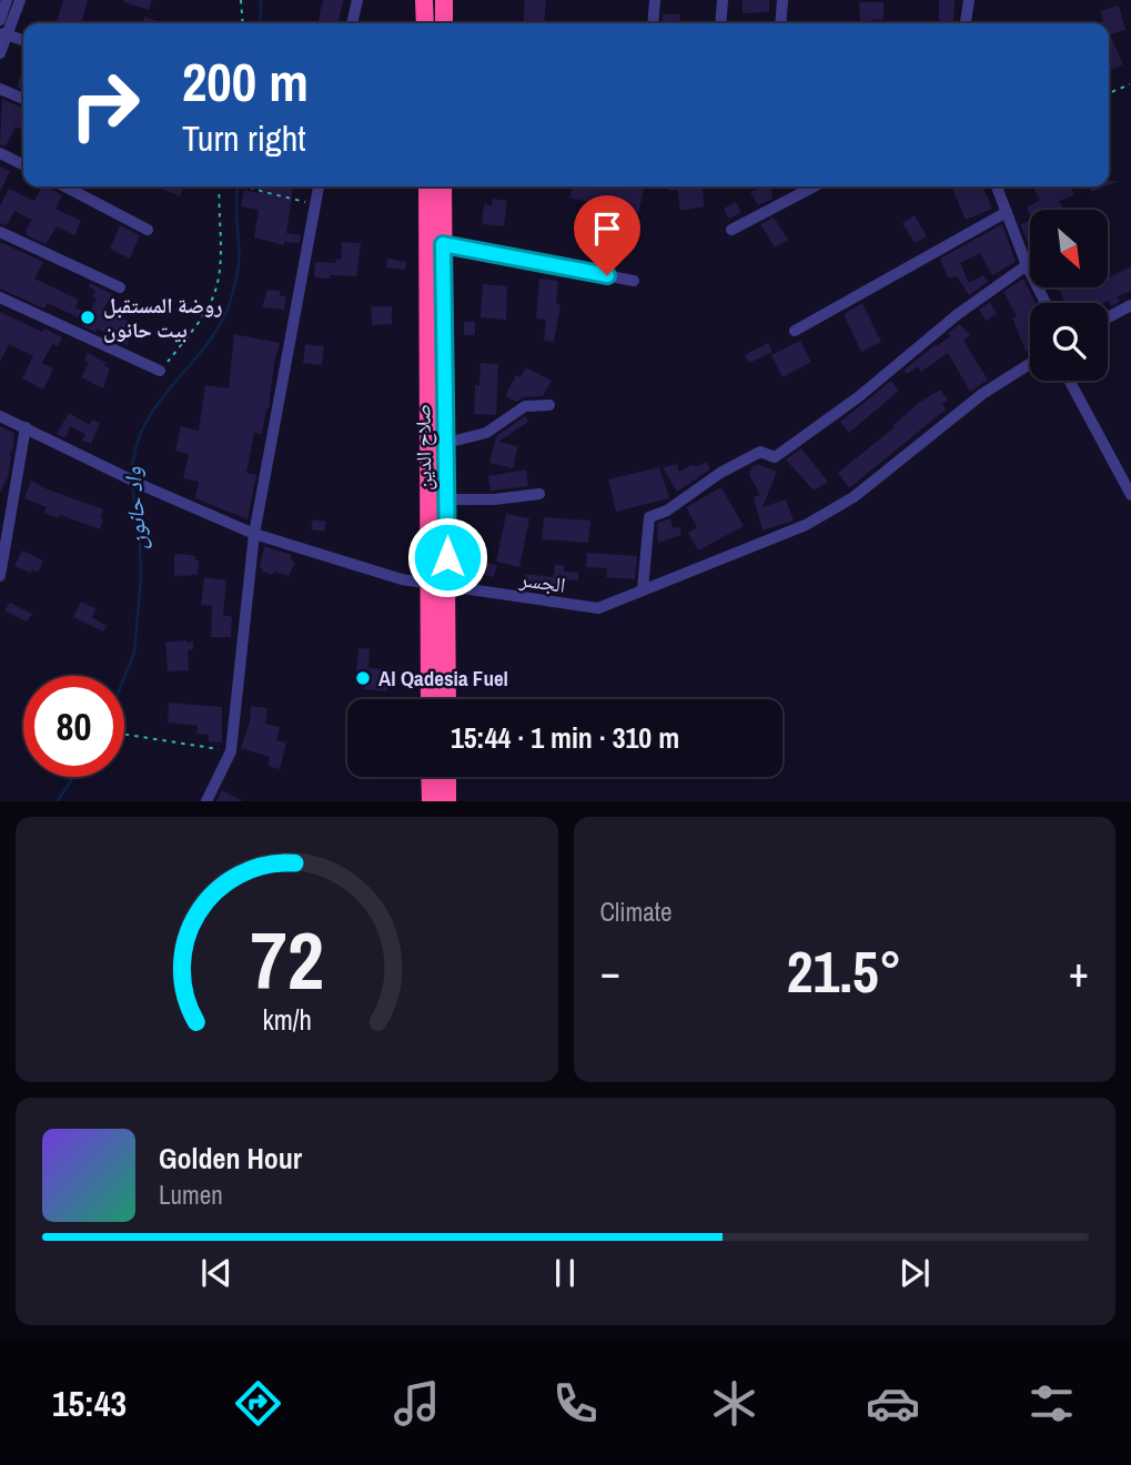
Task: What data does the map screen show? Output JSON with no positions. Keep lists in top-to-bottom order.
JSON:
{
  "streets": {
    "highway": ["صلاح الدين"],
    "street": ["الجسر"]
  },
  "crossings": [
    ["صلاح الدين", "الجسر"]
  ],
  "water": ["واد حانون"],
  "places": ["روضة المستقبل بيت حانون", "Al Qadesia Fuel"],
  "north": "bottom right",
  "page": {
    "turn": ["200 m", "Turn right"],
    "limit": "80",
    "trip": "15:44 · 1 min · 310 m",
    "tile": "Climate",
    "heat": ["−", "21.5°", "+"],
    "song": ["Golden Hour", "Lumen"],
    "tabs": "15:43",
    "gauge": ["72", "km/h"]
  }
}
